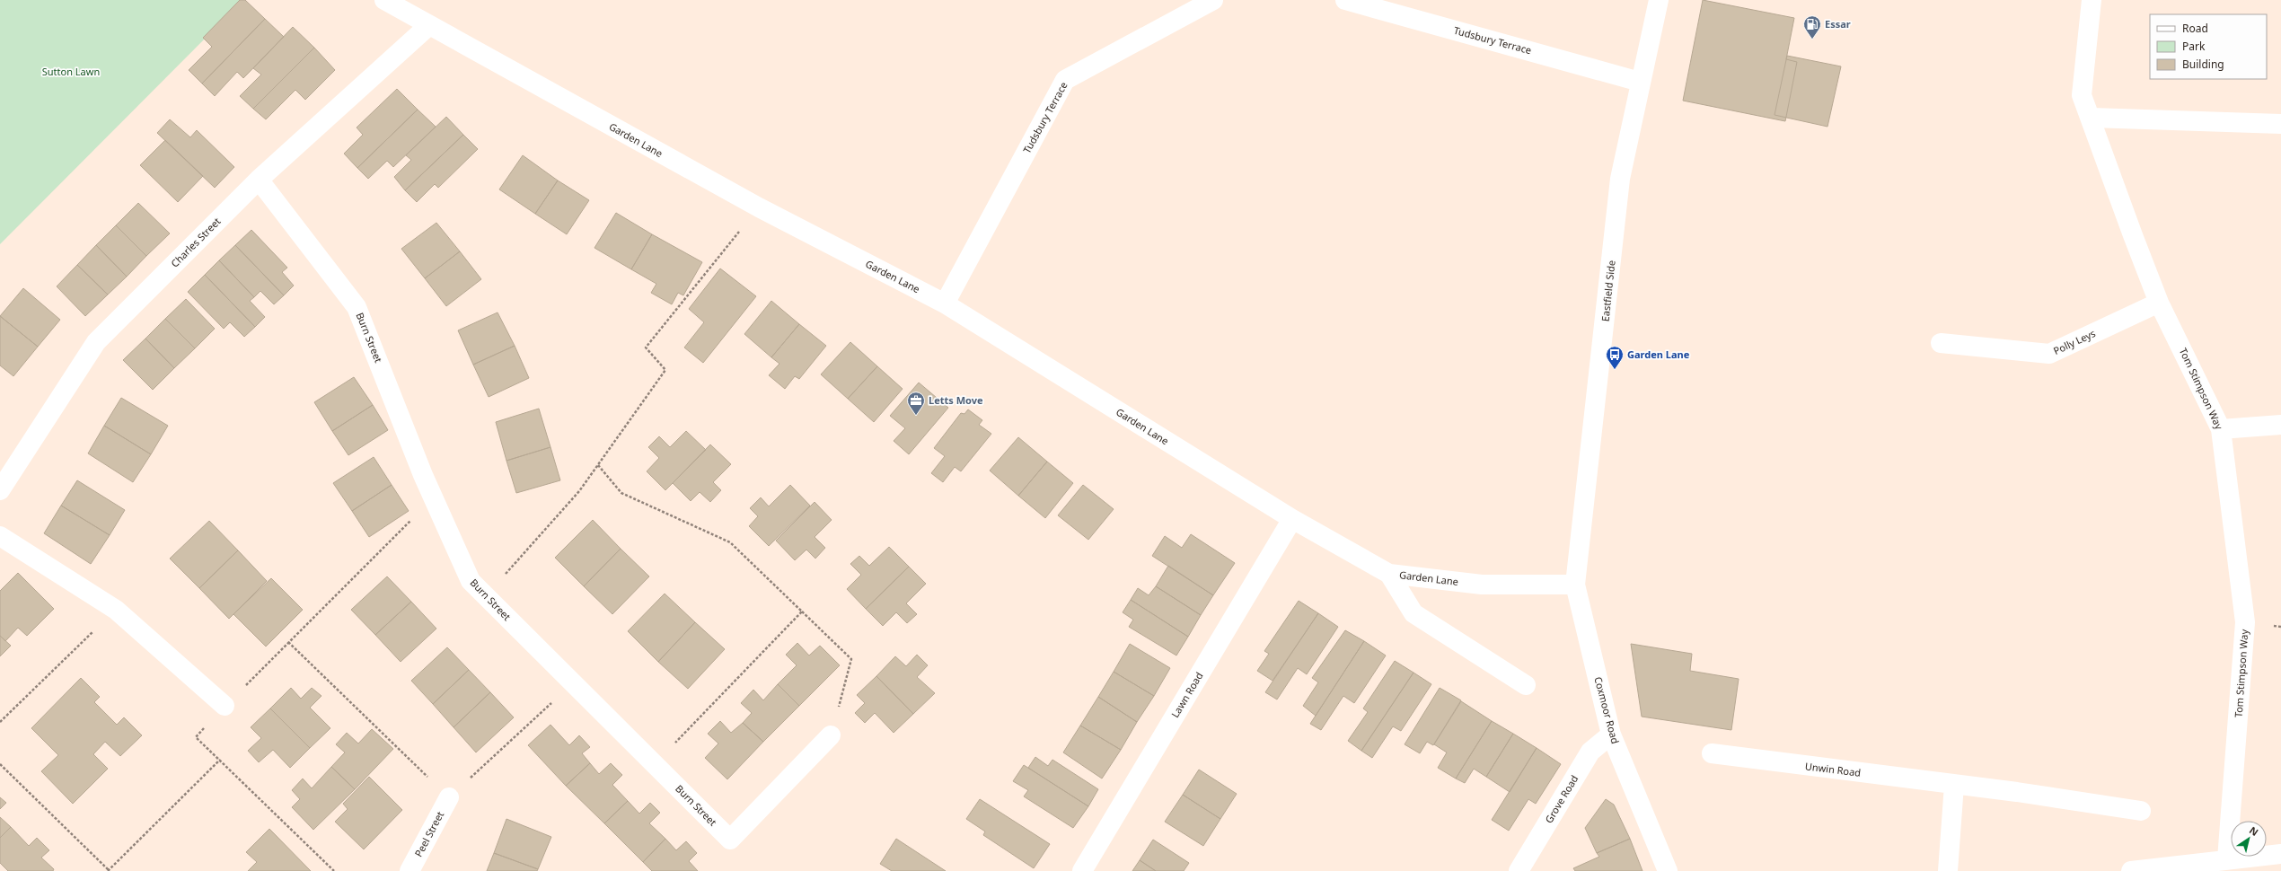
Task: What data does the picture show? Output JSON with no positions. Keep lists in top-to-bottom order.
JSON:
{
  "streets": {
    "street": [
      "Tudsbury Terrace",
      "Garden Lane",
      "Charles Street",
      "Eastfield Side",
      "Burn Street",
      "Polly Leys",
      "Tom Stimpson Way",
      "Lawn Road",
      "Coxmoor Road",
      "Unwin Road",
      "Grove Road",
      "Peel Street"
    ]
  },
  "crossings": [
    ["Tudsbury Terrace", "Garden Lane"],
    ["Tudsbury Terrace", "Eastfield Side"],
    ["Garden Lane", "Charles Street"],
    ["Garden Lane", "Eastfield Side"],
    ["Garden Lane", "Lawn Road"],
    ["Garden Lane", "Coxmoor Road"],
    ["Charles Street", "Burn Street"],
    ["Eastfield Side", "Coxmoor Road"],
    ["Polly Leys", "Tom Stimpson Way"],
    ["Coxmoor Road", "Grove Road"]
  ],
  "parks": ["Sutton Lawn"],
  "places": {
    "fuel station": ["Essar"],
    "bus stop": ["Garden Lane"],
    "office": ["Letts Move"]
  },
  "legend": ["Road", "Park", "Building"],
  "north": "top right"
}
